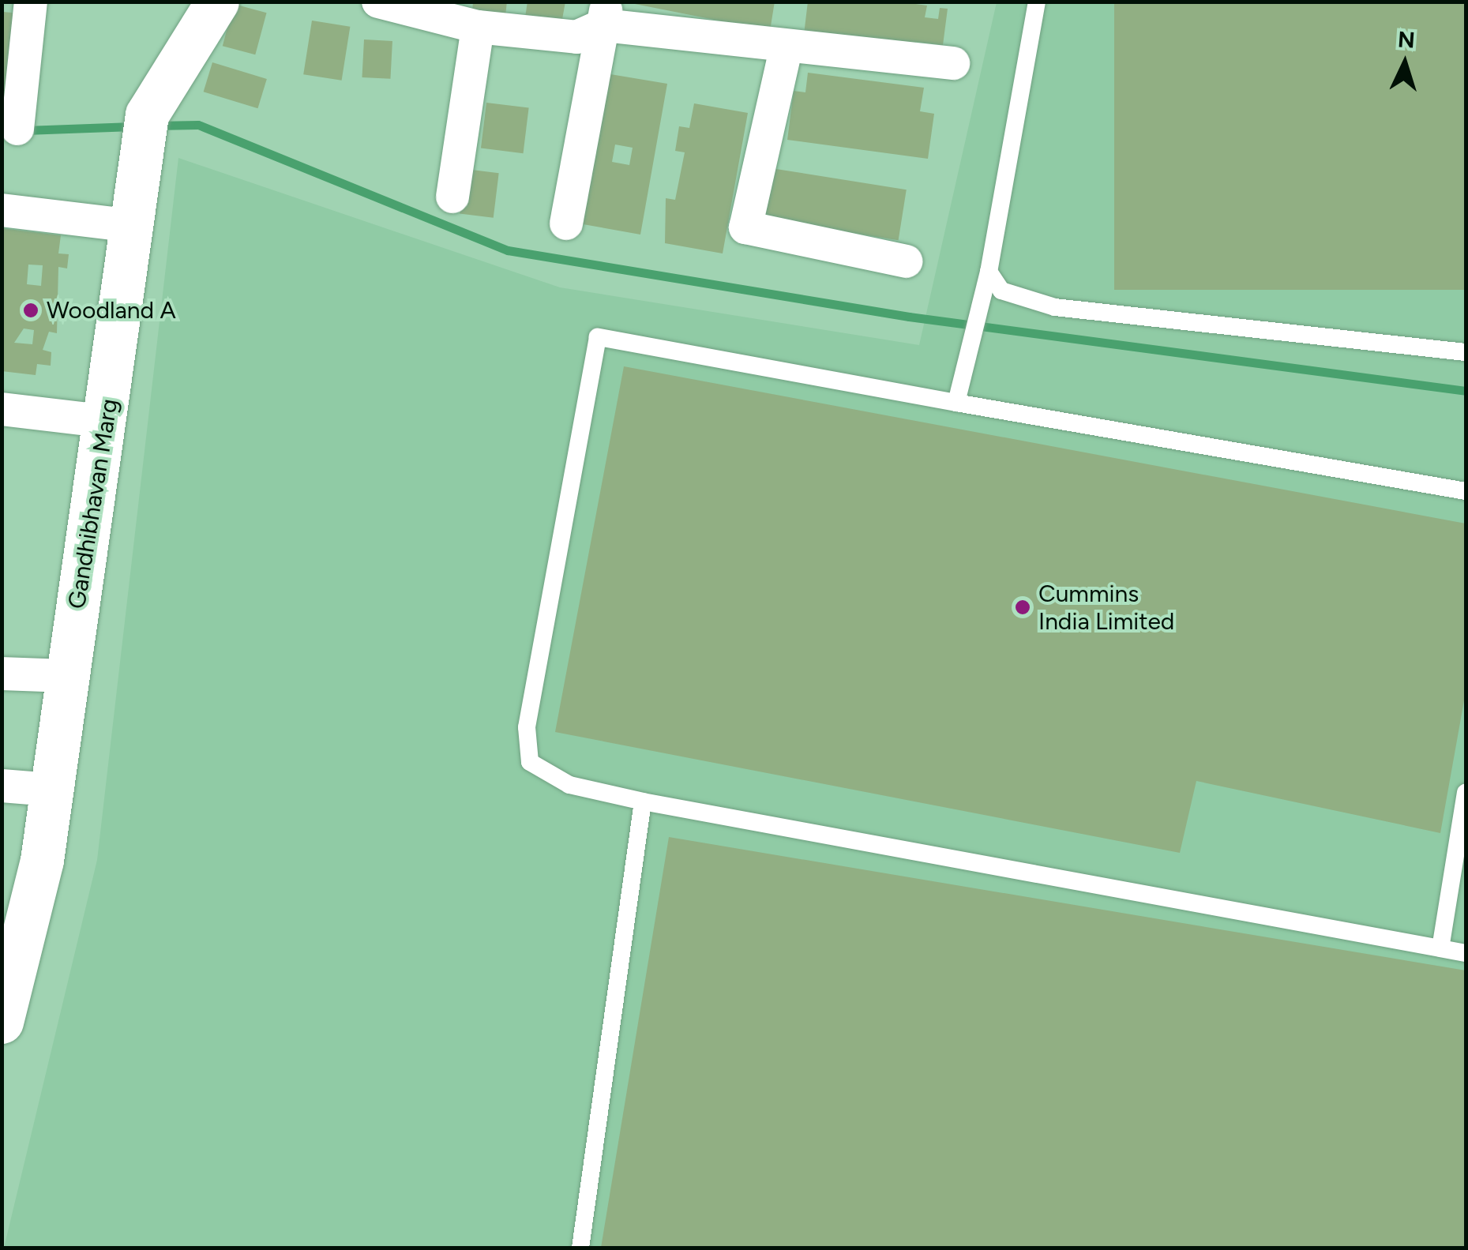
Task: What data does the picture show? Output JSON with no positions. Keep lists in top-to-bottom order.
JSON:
{
  "streets": {
    "street": ["Gandhibhavan Marg"]
  },
  "places": ["Woodland A", "Cummins India Limited"],
  "north": "top"
}
